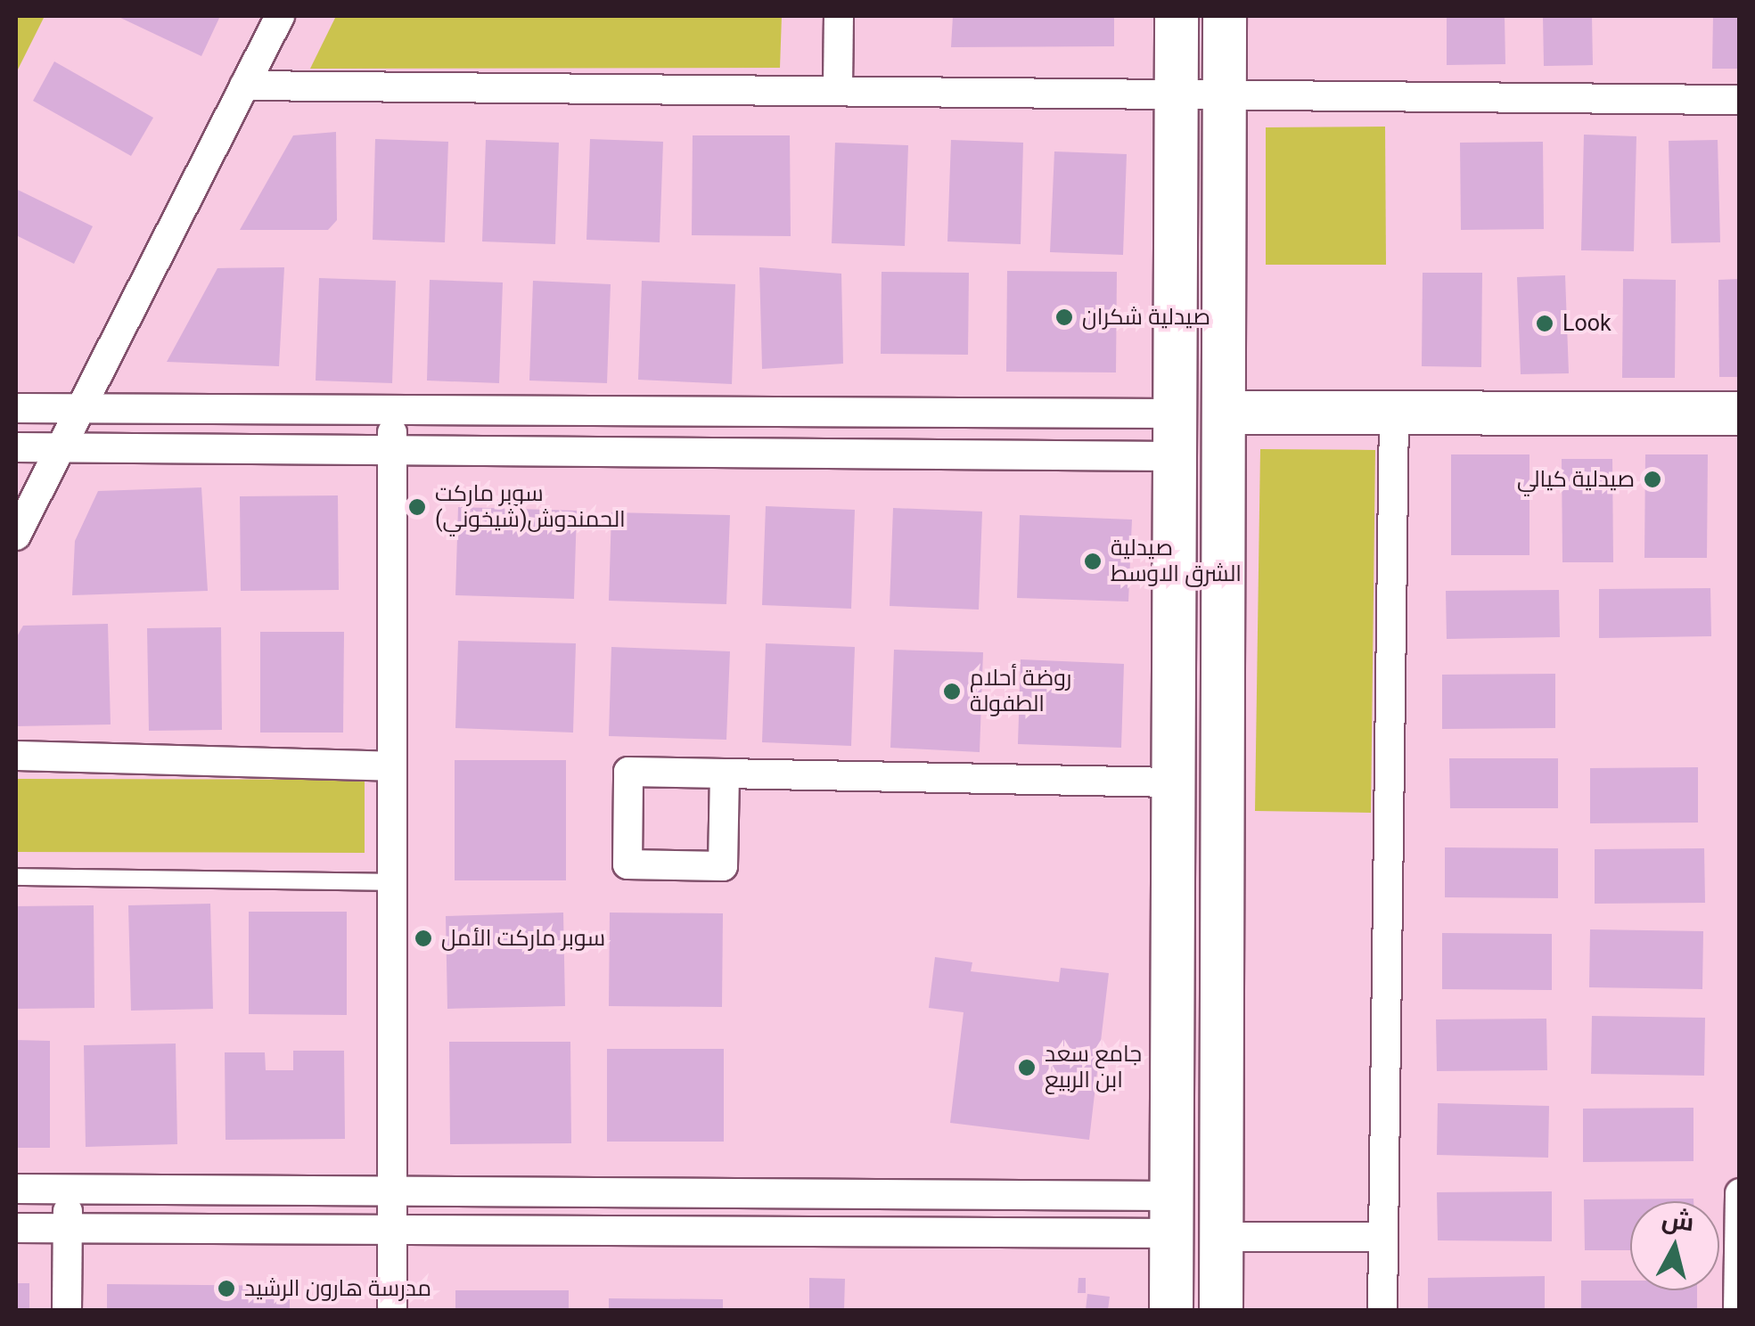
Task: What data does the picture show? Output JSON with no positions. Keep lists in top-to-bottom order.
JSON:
{
  "places": [
    "صيدلية شكران",
    "Look",
    "صيدلية كيالي",
    "سوبر ماركت الحمندوش(شيخوني)",
    "صيدلية الشرق الاوسط",
    "روضة أحلام الطفولة",
    "سوبر ماركت الأمل",
    "جامع سعد ابن الربيع",
    "مدرسة هارون الرشيد"
  ],
  "north": "top"
}
